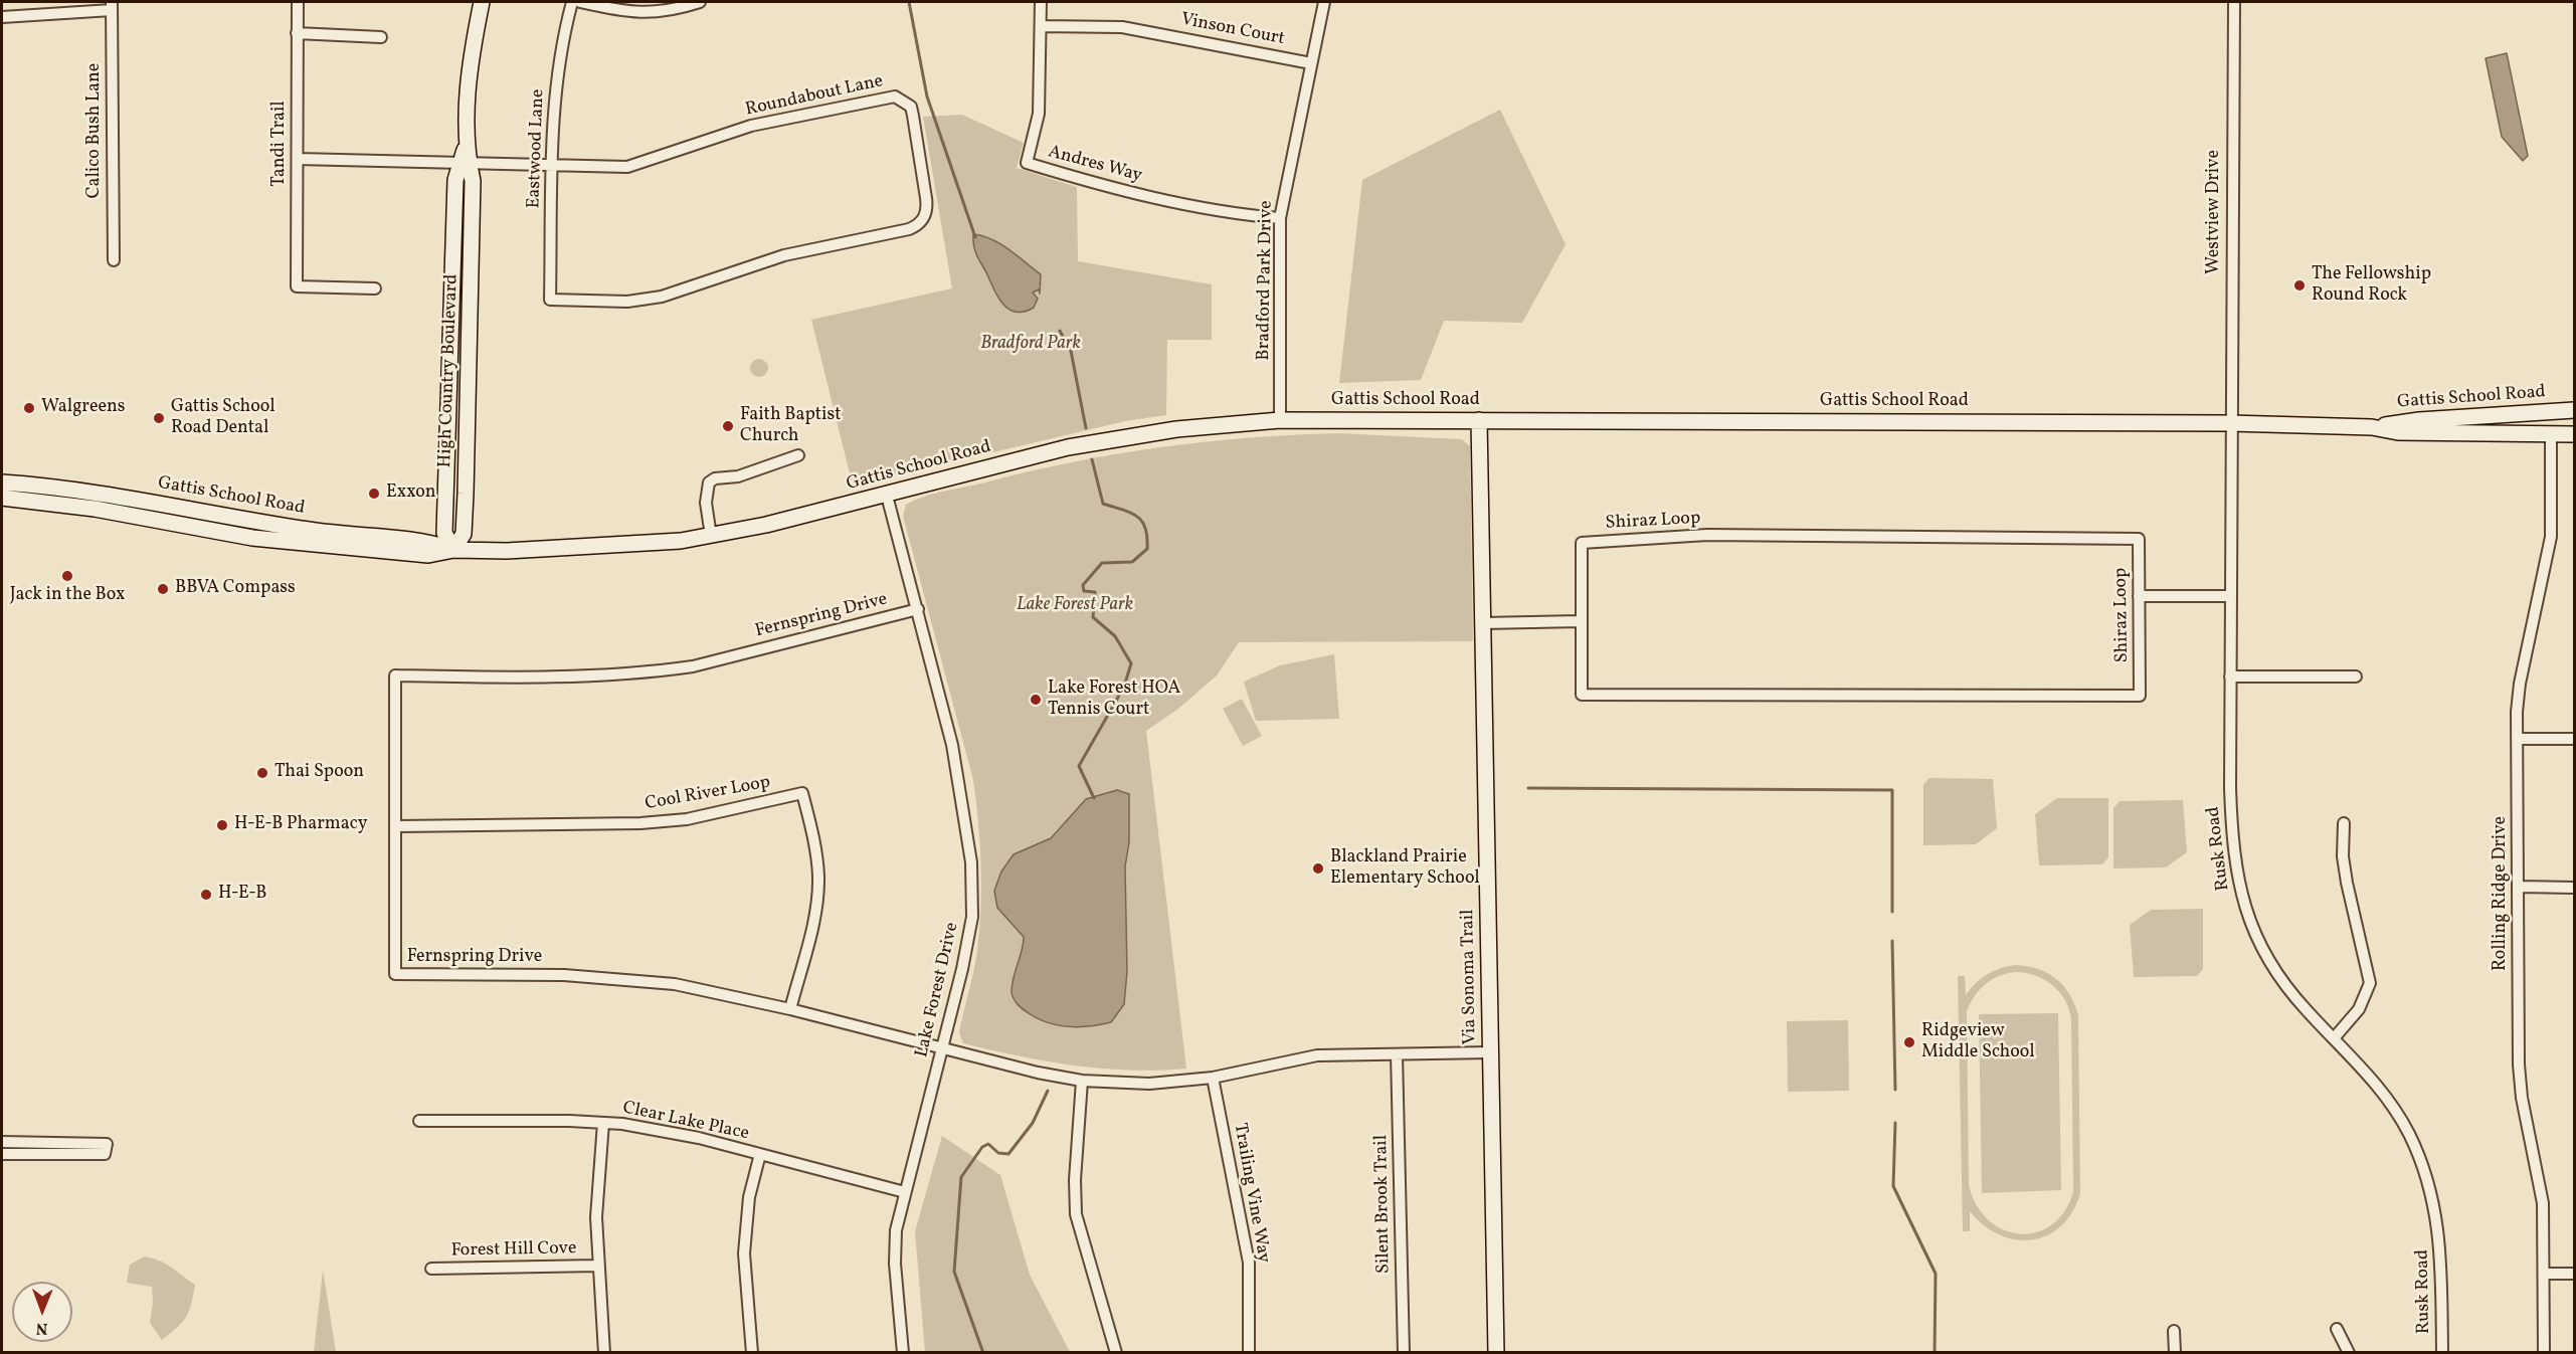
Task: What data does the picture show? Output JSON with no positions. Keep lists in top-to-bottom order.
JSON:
{
  "streets": {
    "main road": ["High Country Boulevard", "Gattis School Road", "Via Sonoma Trail"],
    "street": [
      "Vinson Court",
      "Roundabout Lane",
      "Calico Bush Lane",
      "Tandi Trail",
      "Eastwood Lane",
      "Andres Way",
      "Westview Drive",
      "Bradford Park Drive",
      "Shiraz Loop",
      "Fernspring Drive",
      "Cool River Loop",
      "Rusk Road",
      "Rolling Ridge Drive",
      "Lake Forest Drive",
      "Clear Lake Place",
      "Trailing Vine Way",
      "Silent Brook Trail",
      "Forest Hill Cove"
    ]
  },
  "crossings": [
    ["Vinson Court", "Andres Way"],
    ["Vinson Court", "Bradford Park Drive"],
    ["Roundabout Lane", "Tandi Trail"],
    ["Roundabout Lane", "Eastwood Lane"],
    ["Roundabout Lane", "High Country Boulevard"],
    ["Andres Way", "Bradford Park Drive"],
    ["Westview Drive", "Gattis School Road"],
    ["Westview Drive", "Rusk Road"],
    ["Bradford Park Drive", "Gattis School Road"],
    ["High Country Boulevard", "Gattis School Road"],
    ["Gattis School Road", "Rusk Road"],
    ["Gattis School Road", "Rolling Ridge Drive"],
    ["Gattis School Road", "Via Sonoma Trail"],
    ["Gattis School Road", "Lake Forest Drive"],
    ["Fernspring Drive", "Cool River Loop"],
    ["Fernspring Drive", "Via Sonoma Trail"],
    ["Fernspring Drive", "Lake Forest Drive"],
    ["Fernspring Drive", "Trailing Vine Way"],
    ["Fernspring Drive", "Silent Brook Trail"],
    ["Lake Forest Drive", "Clear Lake Place"]
  ],
  "parks": ["Bradford Park", "Lake Forest Park"],
  "places": [
    "The Fellowship Round Rock",
    "Walgreens",
    "Gattis School Road Dental",
    "Faith Baptist Church",
    "Exxon",
    "Jack in the Box",
    "BBVA Compass",
    "Lake Forest HOA Tennis Court",
    "Thai Spoon",
    "H-E-B Pharmacy",
    "Blackland Prairie Elementary School",
    "H-E-B",
    "Ridgeview Middle School"
  ],
  "north": "bottom"
}
